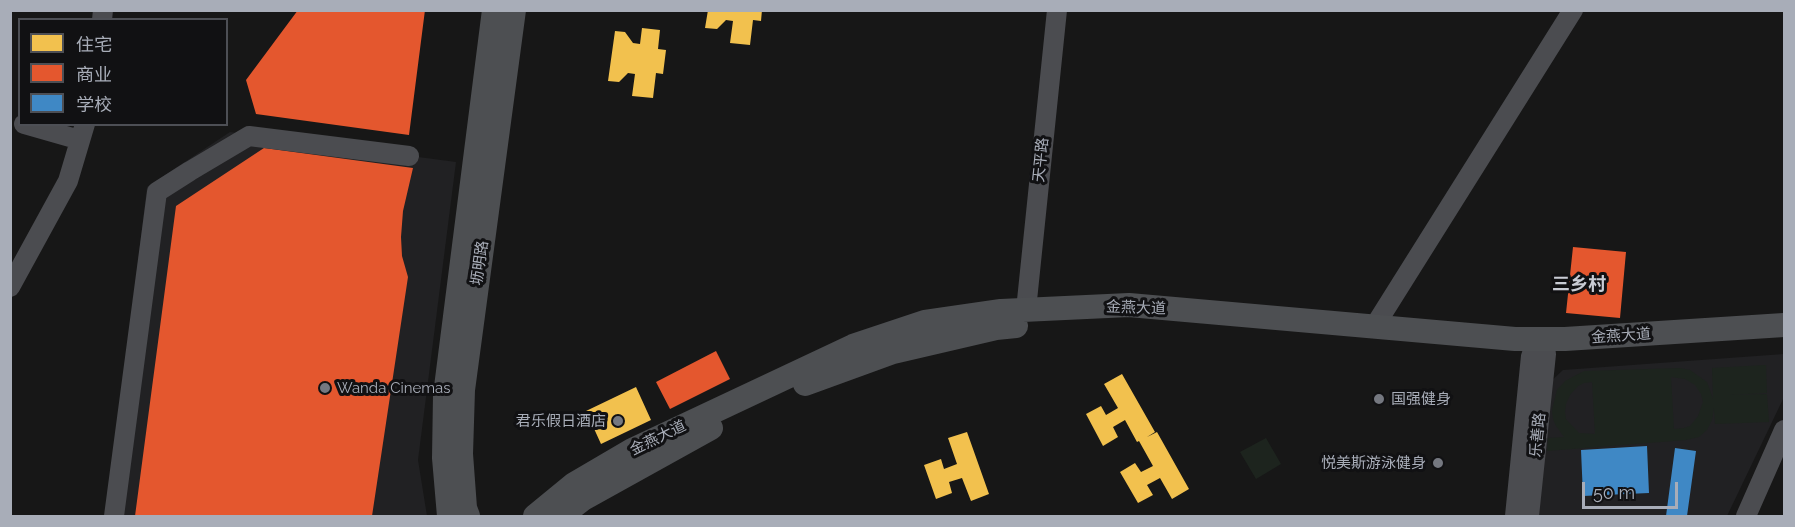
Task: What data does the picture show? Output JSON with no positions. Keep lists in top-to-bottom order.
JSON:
{
  "streets": {
    "main road": ["坜明路", "金燕大道"],
    "street": ["天平路", "乐善路"]
  },
  "crossings": [
    ["天平路", "金燕大道"],
    ["金燕大道", "乐善路"]
  ],
  "districts": ["三乡村"],
  "places": [
    "Wanda Cinemas",
    "国强健身",
    "君乐假日酒店",
    "悦美斯游泳健身"
  ],
  "legend": ["住宅", "商业", "学校"],
  "scale_bar": "50 m"
}
